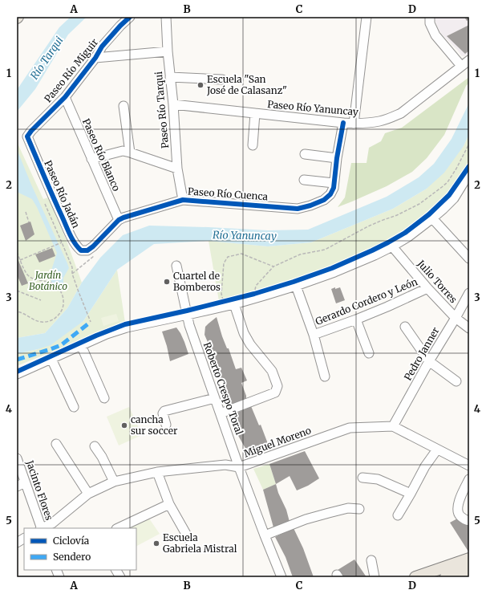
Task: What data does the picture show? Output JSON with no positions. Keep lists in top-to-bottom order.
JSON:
{
  "streets": {
    "street": [
      "Paseo Río Miguir",
      "Paseo Río Yanuncay",
      "Paseo Río Tarqui",
      "Paseo Río Blanco",
      "Paseo Río Jadán",
      "Paseo Río Cuenca",
      "Julio Torres",
      "Gerardo Cordero y León",
      "Pedro Janner",
      "Roberto Crespo Toral",
      "Miguel Moreno",
      "Jacinto Flores"
    ]
  },
  "crossings": [
    ["Paseo Río Miguir", "Paseo Río Blanco"],
    ["Paseo Río Miguir", "Paseo Río Jadán"],
    ["Paseo Río Yanuncay", "Paseo Río Tarqui"],
    ["Paseo Río Tarqui", "Paseo Río Cuenca"],
    ["Paseo Río Blanco", "Paseo Río Cuenca"],
    ["Paseo Río Jadán", "Paseo Río Cuenca"],
    ["Julio Torres", "Gerardo Cordero y León"],
    ["Julio Torres", "Pedro Janner"],
    ["Pedro Janner", "Miguel Moreno"],
    ["Roberto Crespo Toral", "Miguel Moreno"]
  ],
  "water": ["Río Tarqui", "Río Yanuncay"],
  "parks": ["Jardín Botánico"],
  "places": [
    "Escuela \"San José de Calasanz\"",
    "Cuartel de Bomberos",
    "cancha sur soccer",
    "Escuela Gabriela Mistral"
  ],
  "legend": ["Ciclovía", "Sendero"],
  "grid": {
    "columns": [
      "A",
      "B",
      "C",
      "D"
    ],
    "rows": [
      "1",
      "2",
      "3",
      "4",
      "5"
    ]
  }
}
